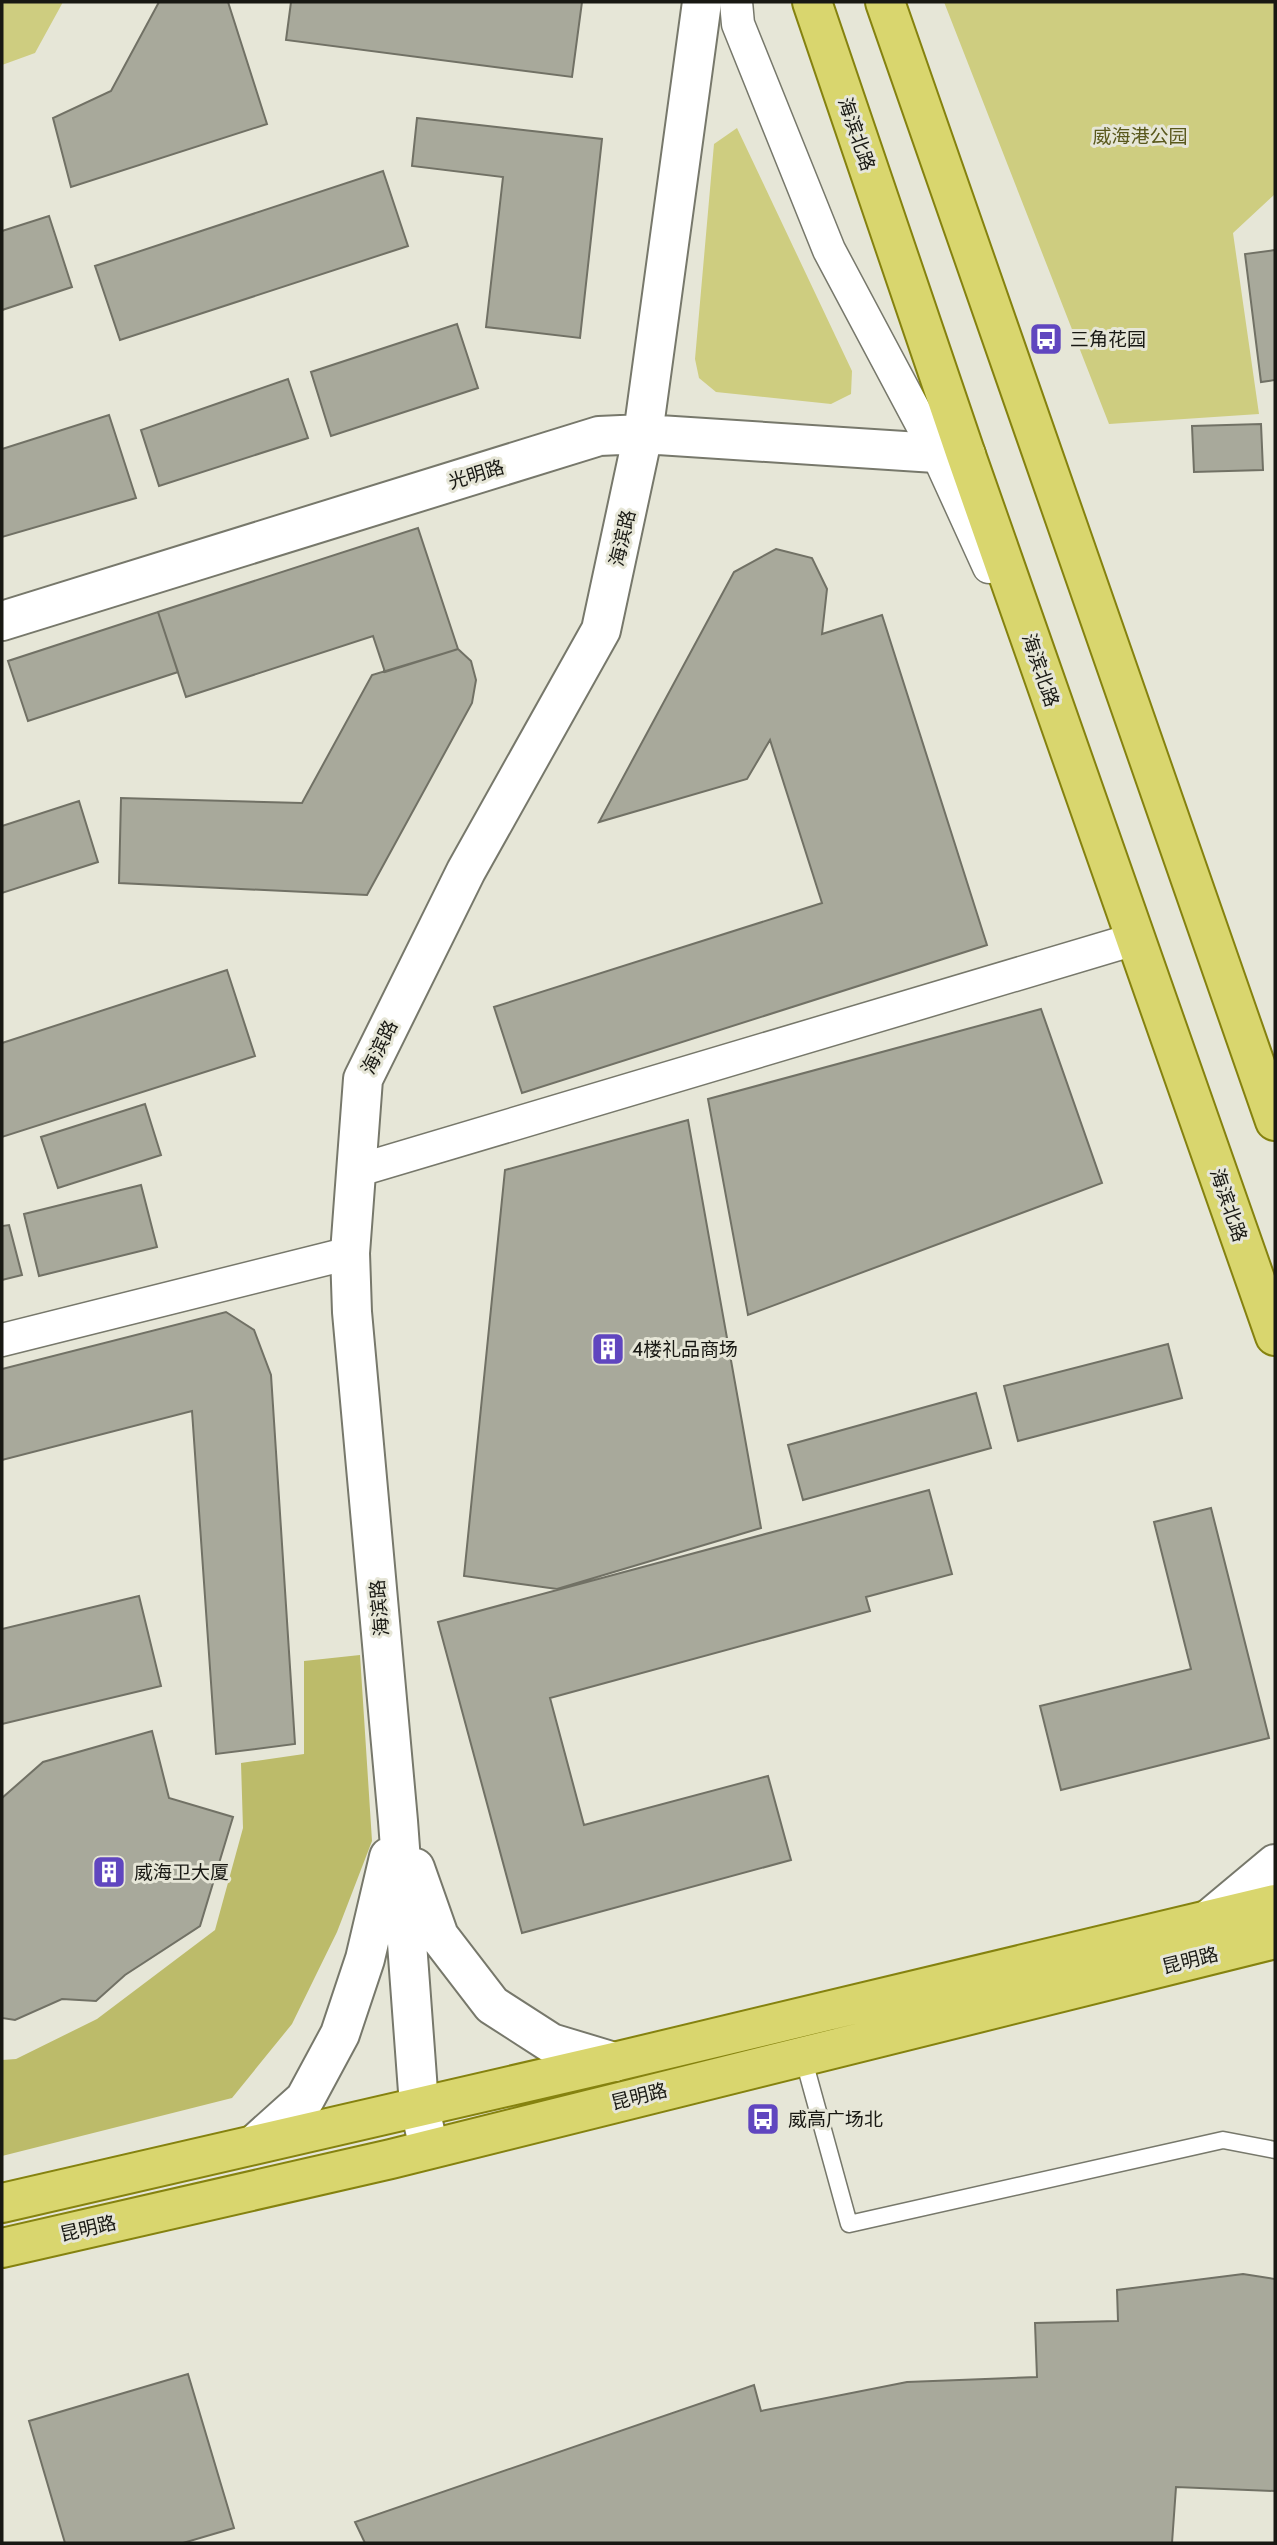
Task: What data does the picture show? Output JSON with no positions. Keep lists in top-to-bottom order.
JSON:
{
  "streets": {
    "main road": [
      "海滨北路",
      "光明路",
      "海滨路",
      "昆明路"
    ]
  },
  "crossings": [
    ["海滨北路", "光明路"],
    ["光明路", "海滨路"],
    ["海滨路", "昆明路"]
  ],
  "parks": ["威海港公园"],
  "places": {
    "bus stop": ["三角花园", "威高广场北"],
    "building": ["4楼礼品商场", "威海卫大厦"]
  }
}
